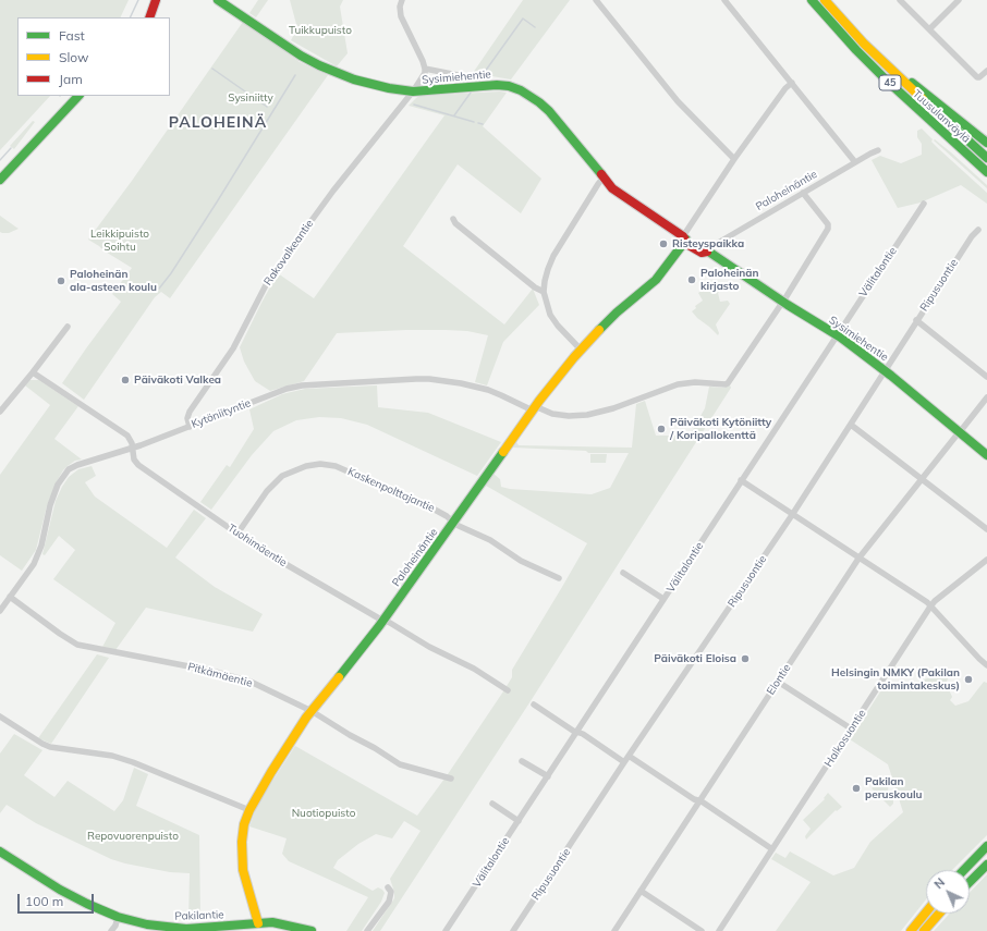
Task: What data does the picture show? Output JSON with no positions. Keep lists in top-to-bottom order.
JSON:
{
  "streets": {
    "main road": [
      "Sysimiehentie",
      "45",
      "Tuusulanväylä",
      "Paloheinäntie",
      "Pakilantie"
    ],
    "street": [
      "Rakovalkeantie",
      "Välitalontie",
      "Ripusuontie",
      "Kytöniityntie",
      "Kaskenpolttajantie",
      "Tuohimäentie",
      "Pitkämäentie",
      "Elontie",
      "Halkosuontie"
    ]
  },
  "crossings": [
    ["Sysimiehentie", "Paloheinäntie"],
    ["Sysimiehentie", "Rakovalkeantie"],
    ["Sysimiehentie", "Välitalontie"],
    ["Sysimiehentie", "Ripusuontie"],
    ["Sysimiehentie", "Kytöniityntie"],
    ["Sysimiehentie", "Elontie"],
    ["Paloheinäntie", "Kytöniityntie"],
    ["Paloheinäntie", "Kaskenpolttajantie"],
    ["Paloheinäntie", "Tuohimäentie"],
    ["Paloheinäntie", "Pitkämäentie"],
    ["Paloheinäntie", "Pakilantie"],
    ["Rakovalkeantie", "Kytöniityntie"],
    ["Kytöniityntie", "Tuohimäentie"],
    ["Kytöniityntie", "Pitkämäentie"],
    ["Kaskenpolttajantie", "Tuohimäentie"]
  ],
  "districts": ["PALOHEINÄ"],
  "parks": [
    "Tuikkupuisto",
    "Sysiniitty",
    "Leikkipuisto Soihtu",
    "Nuotiopuisto",
    "Repovuorenpuisto"
  ],
  "places": [
    "Risteyspaikka",
    "Paloheinän kirjasto",
    "Paloheinän ala-asteen koulu",
    "Päiväkoti Valkea",
    "Päiväkoti Kytöniitty / Koripallokenttä",
    "Päiväkoti Eloisa",
    "Helsingin NMKY (Pakilan toimintakeskus)",
    "Pakilan peruskoulu"
  ],
  "legend": ["Fast", "Slow", "Jam"],
  "scale_bar": "100 m",
  "north": "top left"
}
